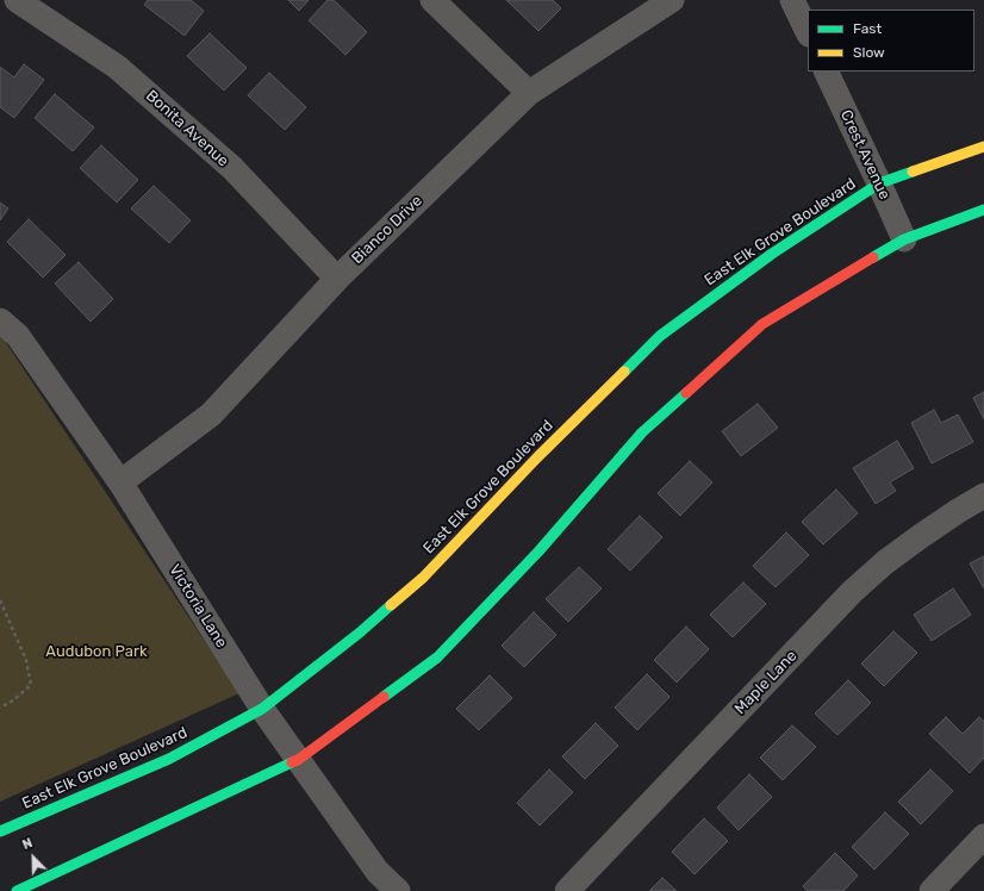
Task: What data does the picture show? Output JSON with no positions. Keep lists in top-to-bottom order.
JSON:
{
  "streets": {
    "street": [
      "Bonita Avenue",
      "Crest Avenue",
      "Bianco Drive",
      "East Elk Grove Boulevard",
      "Victoria Lane",
      "Maple Lane"
    ]
  },
  "crossings": [
    ["Bonita Avenue", "Bianco Drive"],
    ["Crest Avenue", "East Elk Grove Boulevard"],
    ["Bianco Drive", "Victoria Lane"],
    ["East Elk Grove Boulevard", "Victoria Lane"]
  ],
  "parks": ["Audubon Park"],
  "legend": ["Fast", "Slow"],
  "north": "top left"
}
